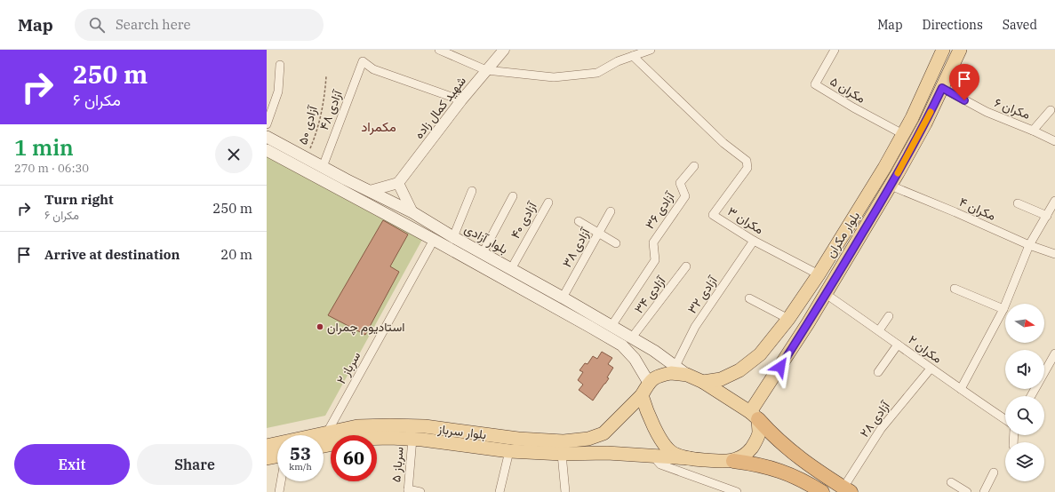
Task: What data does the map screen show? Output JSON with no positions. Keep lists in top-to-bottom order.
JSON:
{
  "streets": {
    "main road": ["بلوار مکران", "بلوار آزادی", "بلوار سرباز"],
    "street": [
      "مکران ۵",
      "شهید کمال زاده",
      "مکران ۶",
      "آزادی ۴۸",
      "مکران ۴",
      "آزادی ۳۶",
      "آزادی ۴۰",
      "مکران ۳",
      "آزادی ۳۸",
      "آزادی ۳۴",
      "آزادی ۳۲",
      "مکران ۲",
      "سرباز ۲",
      "آزادی ۲۸",
      "سرباز ۵"
    ],
    "path": ["آزادی ۵۰"]
  },
  "crossings": [
    ["مکران ۵", "بلوار مکران"],
    ["شهید کمال زاده", "آزادی ۴۸"],
    ["مکران ۶", "بلوار مکران"],
    ["آزادی ۴۸", "بلوار آزادی"],
    ["آزادی ۵۰", "بلوار آزادی"],
    ["مکران ۴", "بلوار مکران"],
    ["آزادی ۳۶", "بلوار آزادی"],
    ["آزادی ۴۰", "بلوار آزادی"],
    ["مکران ۳", "بلوار مکران"],
    ["مکران ۳", "آزادی ۳۲"],
    ["بلوار مکران", "بلوار آزادی"],
    ["بلوار مکران", "مکران ۲"],
    ["بلوار مکران", "بلوار سرباز"],
    ["بلوار آزادی", "آزادی ۳۸"],
    ["بلوار آزادی", "آزادی ۳۴"],
    ["بلوار آزادی", "آزادی ۳۲"],
    ["بلوار آزادی", "سرباز ۲"],
    ["بلوار آزادی", "بلوار سرباز"],
    ["مکران ۲", "آزادی ۲۸"],
    ["سرباز ۲", "بلوار سرباز"],
    ["بلوار سرباز", "سرباز ۵"]
  ],
  "districts": ["مکمراد"],
  "places": ["استادیوم چمران"],
  "north": "right",
  "page": {
    "header": "Map",
    "search": "Search here",
    "nav": ["Map", "Directions", "Saved"],
    "turn": ["250 m", "مکران ۶"],
    "heading": ["1 min", "270 m · 06:30"],
    "list": [
      {
        "name": "Turn right",
        "note": "مکران ۶",
        "value": "250 m"
      },
      {
        "name": "Arrive at destination",
        "value": "20 m"
      }
    ],
    "speed": "53 km/h",
    "limit": "60",
    "buttons": ["Exit", "Share"]
  }
}
